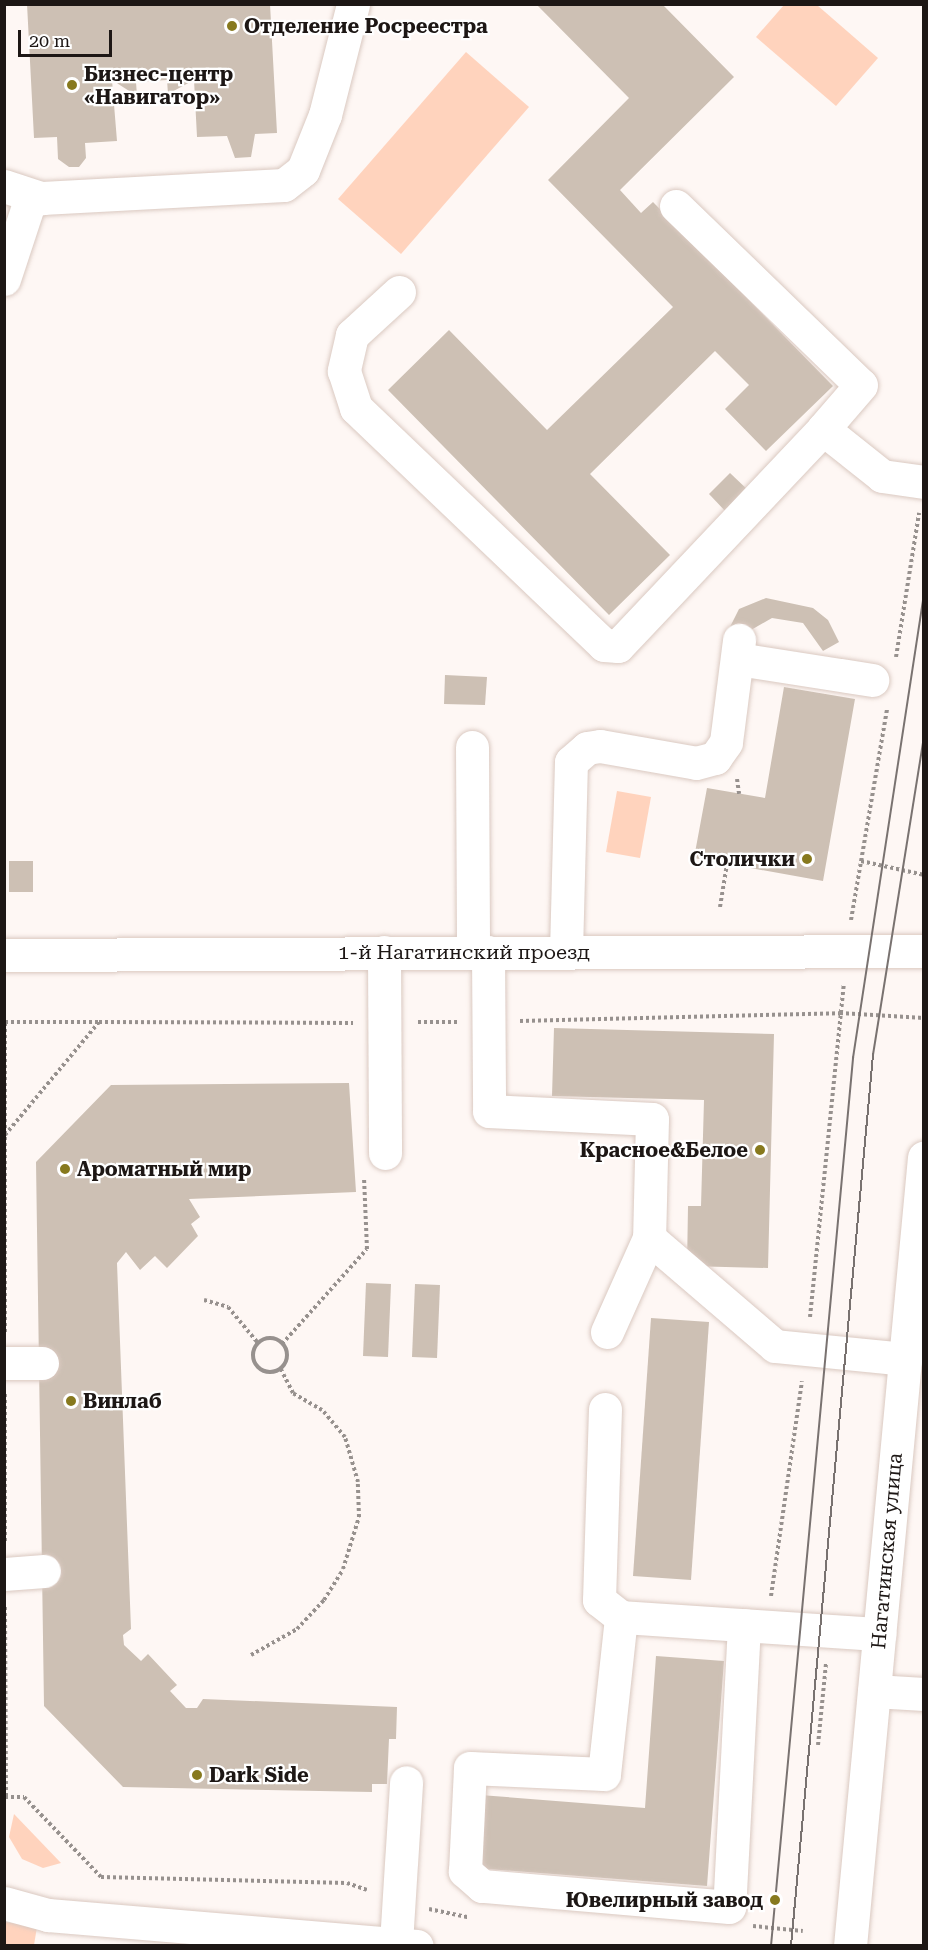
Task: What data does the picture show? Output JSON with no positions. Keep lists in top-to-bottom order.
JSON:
{
  "streets": {
    "street": ["1-й Нагатинский проезд", "Нагатинская улица"]
  },
  "places": [
    "Отделение Росреестра",
    "Бизнес-центр «Навигатор»",
    "Столички",
    "Красное&Белое",
    "Ароматный мир",
    "Винлаб",
    "Dark Side",
    "Ювелирный завод"
  ],
  "scale_bar": "20 m"
}
